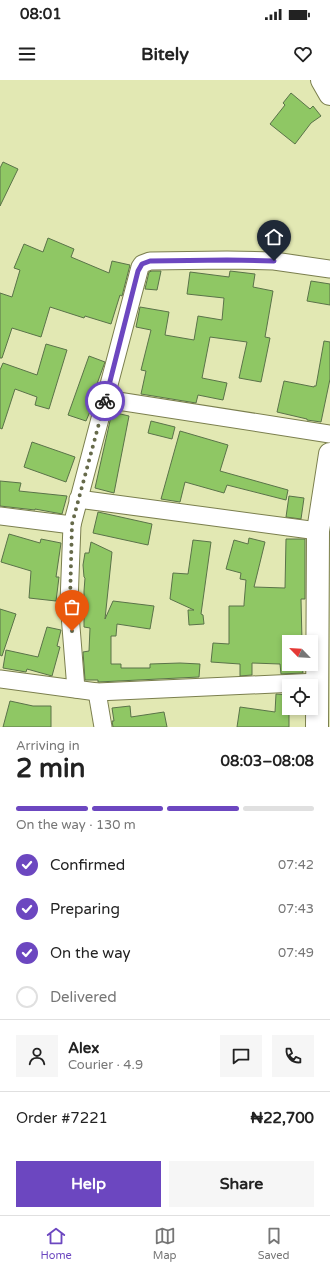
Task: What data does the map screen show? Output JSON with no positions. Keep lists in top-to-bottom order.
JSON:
{
  "north": "top left",
  "page": {
    "status": "08:01",
    "header": "Bitely",
    "heading": ["2 min", "Arriving in", "08:03–08:08"],
    "panel": [
      "Alex",
      "Courier · 4.9",
      "Order #7221",
      "₦22,700"
    ],
    "bar": "On the way · 130 m",
    "list": [
      ["Confirmed", "07:42"],
      ["Preparing", "07:43"],
      ["On the way", "07:49"],
      "Delivered"
    ],
    "buttons": ["Help", "Share"],
    "tabs": ["Home", "Map", "Saved"]
  }
}
